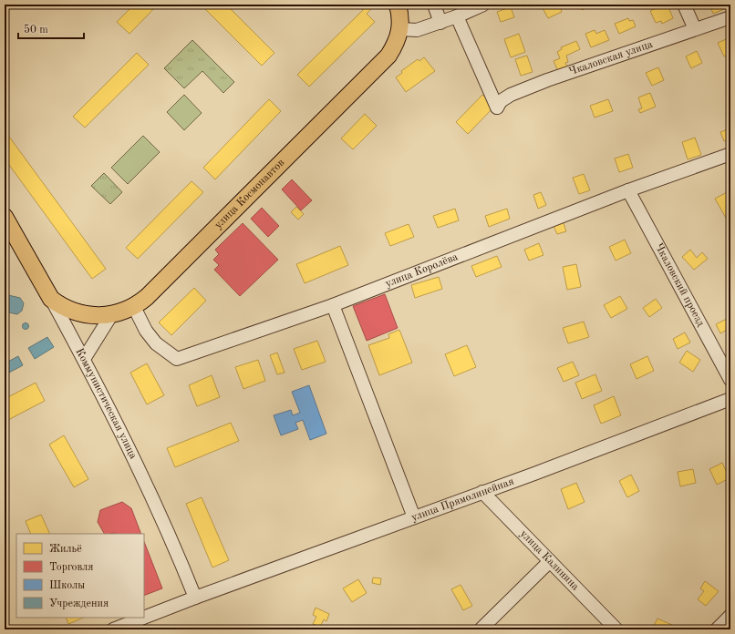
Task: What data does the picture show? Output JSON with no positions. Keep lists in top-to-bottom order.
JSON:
{
  "streets": {
    "main road": ["улица Космонавтов", "Коммунистическая улица"],
    "street": [
      "Чкаловская улица",
      "улица Королёва",
      "Чкаловский проезд",
      "улица Прямолинейная",
      "улица Калинина"
    ]
  },
  "crossings": [
    ["улица Космонавтов", "улица Королёва"],
    ["улица Космонавтов", "Коммунистическая улица"],
    ["улица Королёва", "Чкаловский проезд"],
    ["Коммунистическая улица", "улица Прямолинейная"],
    ["улица Прямолинейная", "улица Калинина"]
  ],
  "legend": [
    "Жильё",
    "Торговля",
    "Школы",
    "Учреждения"
  ],
  "scale_bar": "50 m"
}
